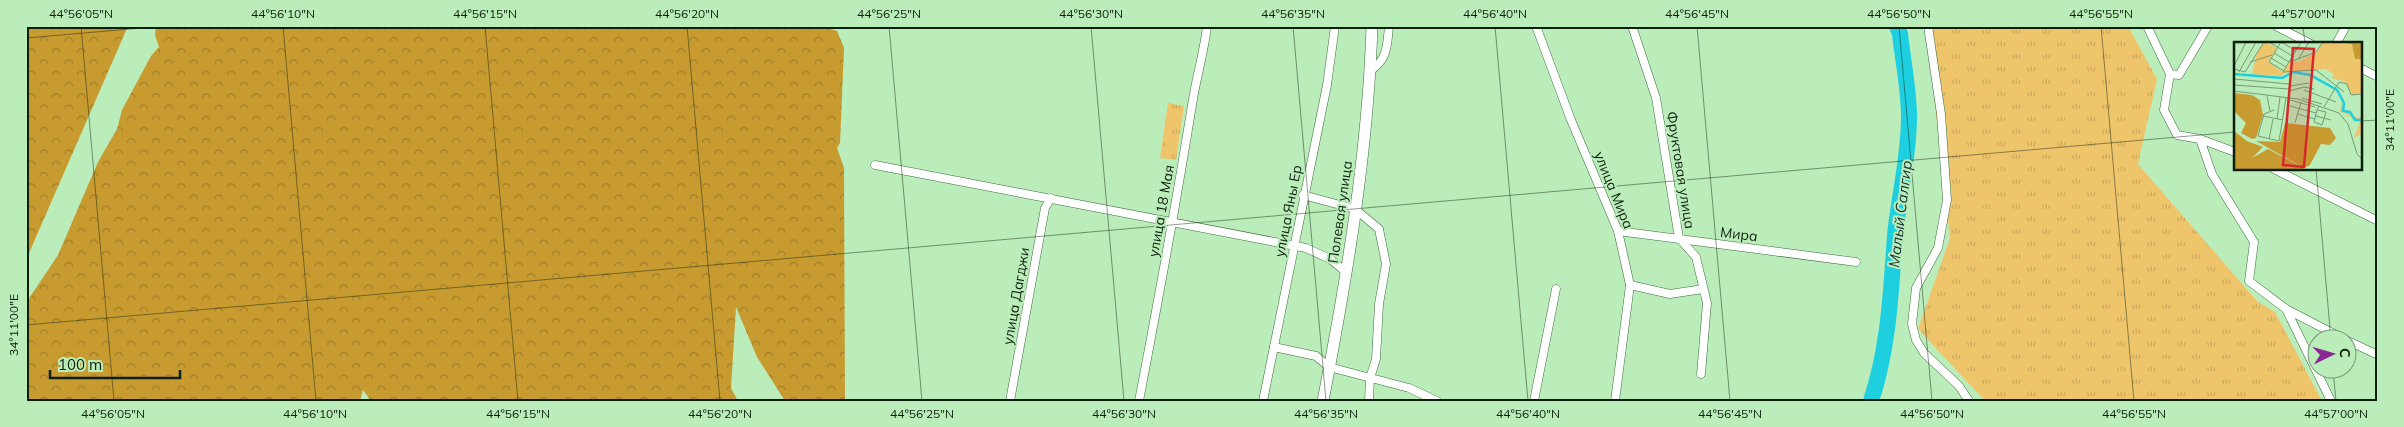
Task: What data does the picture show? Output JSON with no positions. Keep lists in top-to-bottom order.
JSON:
{
  "streets": {
    "main road": ["Полевая улица"],
    "street": [
      "Фруктовая улица",
      "улица Мира",
      "улица 18 Мая",
      "улица Яны Ер",
      "Мира",
      "улица Дагджи"
    ]
  },
  "crossings": [
    ["Фруктовая улица", "Мира"],
    ["улица Мира", "Мира"]
  ],
  "water": ["Малый Салгир"],
  "scale_bar": "100 m",
  "north": "right",
  "coordinates": [
    "44°56'05\"N",
    "44°56'10\"N",
    "44°56'15\"N",
    "44°56'20\"N",
    "44°56'25\"N",
    "44°56'30\"N",
    "44°56'35\"N",
    "44°56'40\"N",
    "44°56'45\"N",
    "44°56'50\"N",
    "44°56'55\"N",
    "44°57'00\"N",
    "34°11'00\"E"
  ]
}
